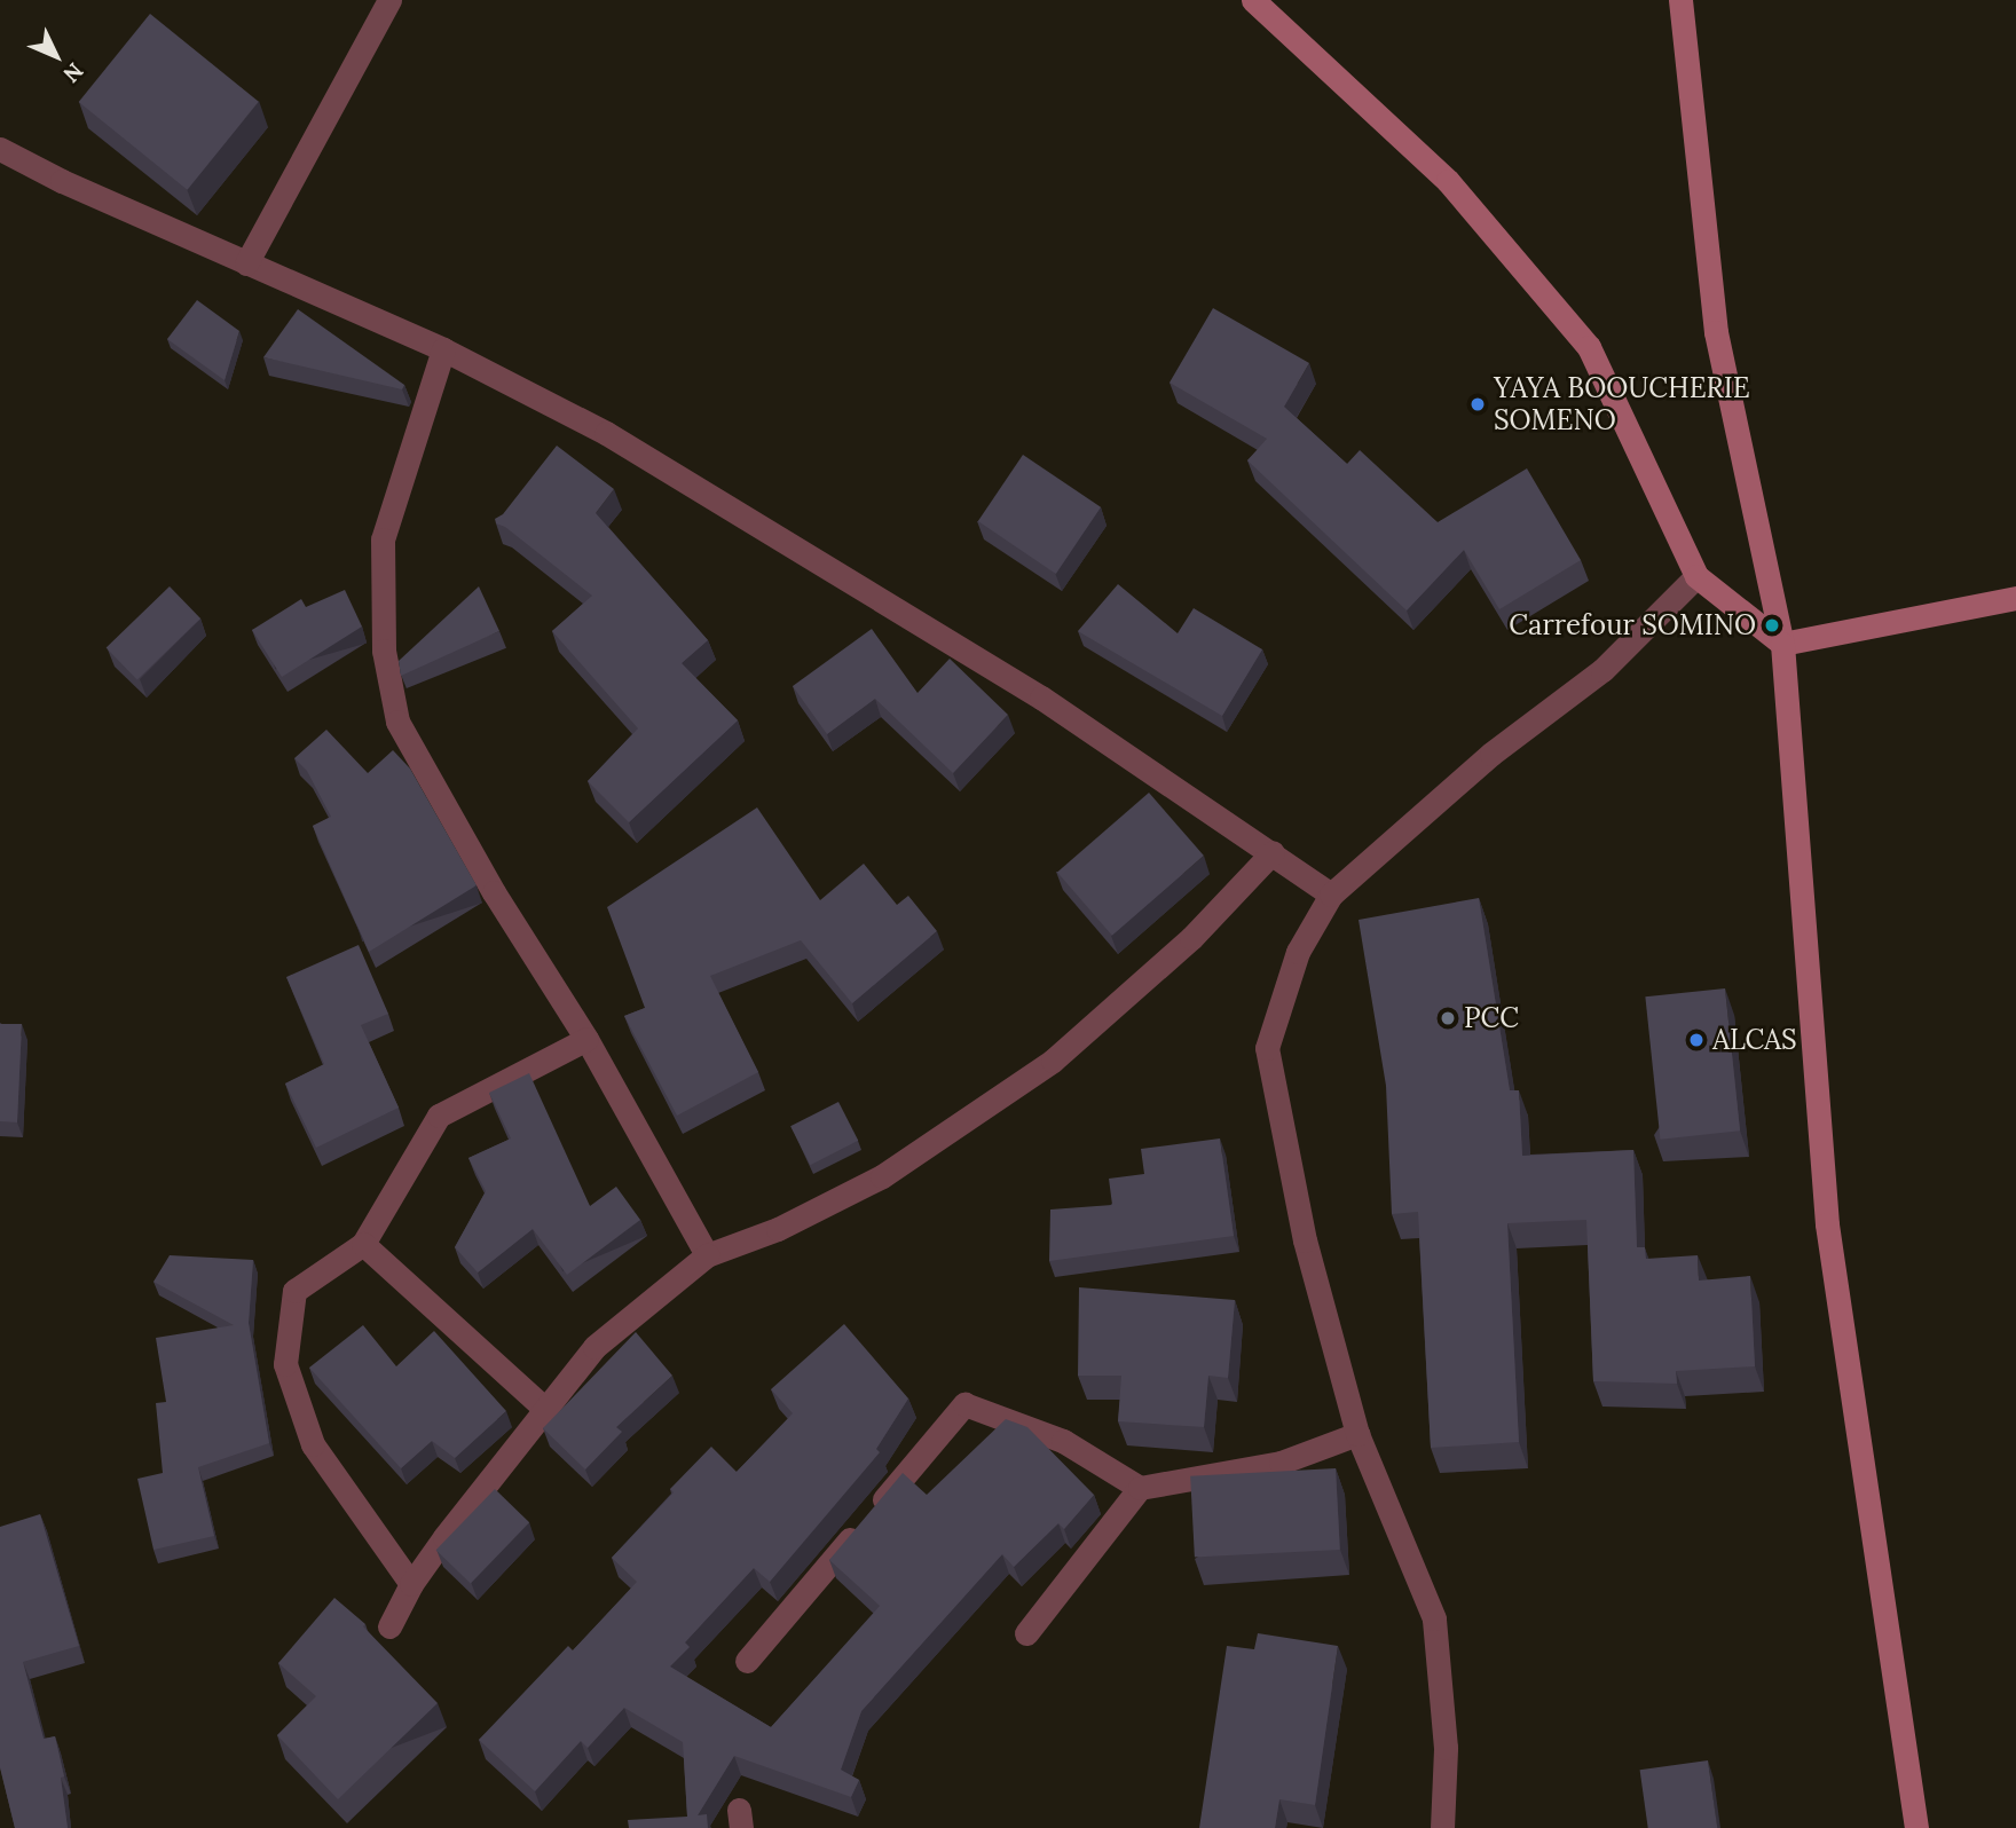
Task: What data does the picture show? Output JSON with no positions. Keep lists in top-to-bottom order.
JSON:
{
  "places": [
    "YAYA BOOUCHERIE SOMENO",
    "Carrefour SOMINO",
    "PCC",
    "ALCAS"
  ],
  "north": "bottom right"
}
